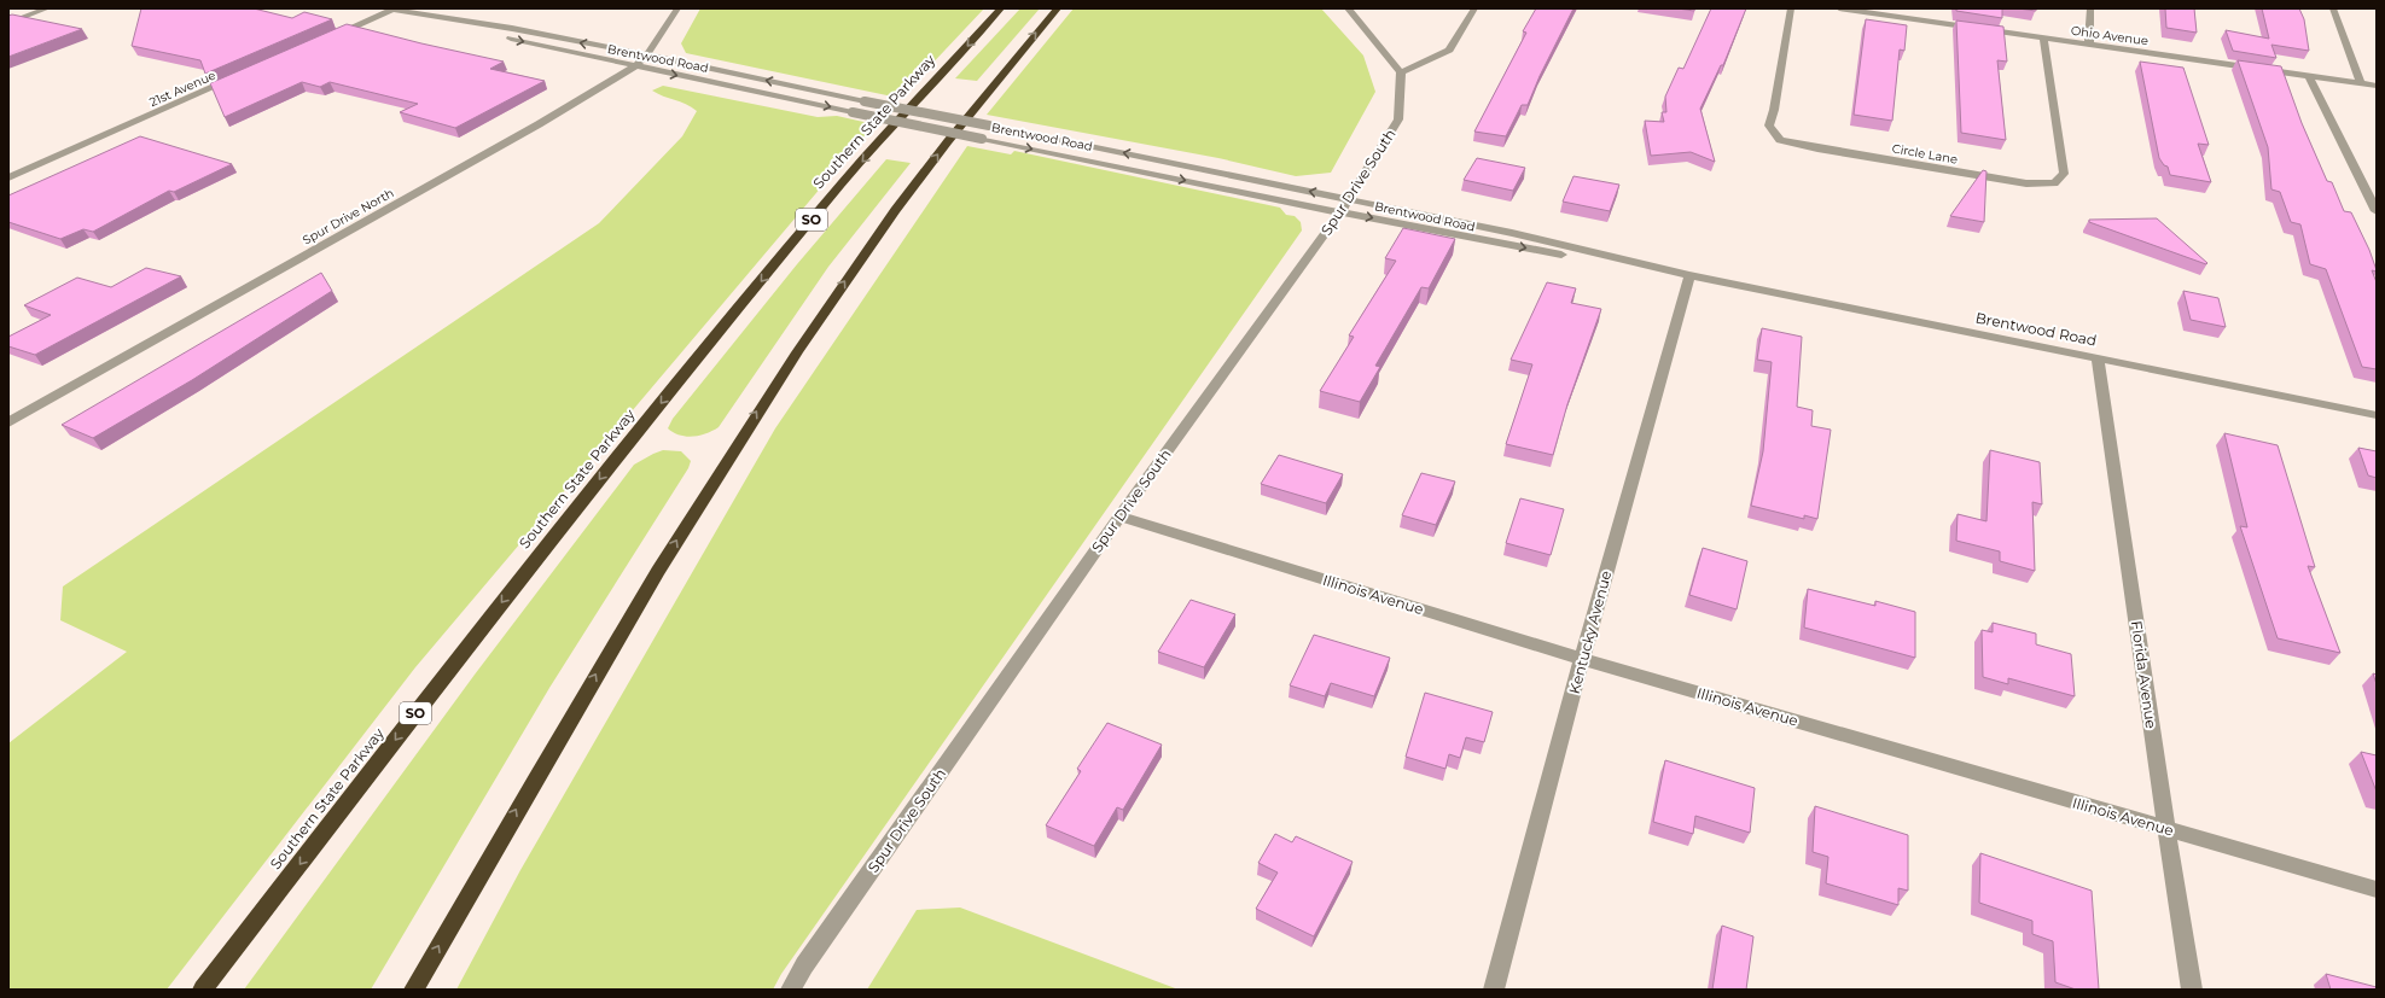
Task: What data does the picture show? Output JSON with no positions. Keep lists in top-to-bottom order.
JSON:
{
  "streets": {
    "highway": ["Southern State Parkway", "SO"],
    "street": [
      "Ohio Avenue",
      "Brentwood Road",
      "21st Avenue",
      "Circle Lane",
      "Spur Drive South",
      "Spur Drive North",
      "Illinois Avenue",
      "Kentucky Avenue",
      "Florida Avenue"
    ]
  },
  "crossings": [
    ["Ohio Avenue", "Circle Lane"],
    ["Brentwood Road", "Spur Drive South"],
    ["Brentwood Road", "Spur Drive North"],
    ["Brentwood Road", "Kentucky Avenue"],
    ["Brentwood Road", "Florida Avenue"],
    ["Spur Drive South", "Illinois Avenue"],
    ["Illinois Avenue", "Kentucky Avenue"],
    ["Illinois Avenue", "Florida Avenue"]
  ]
}
